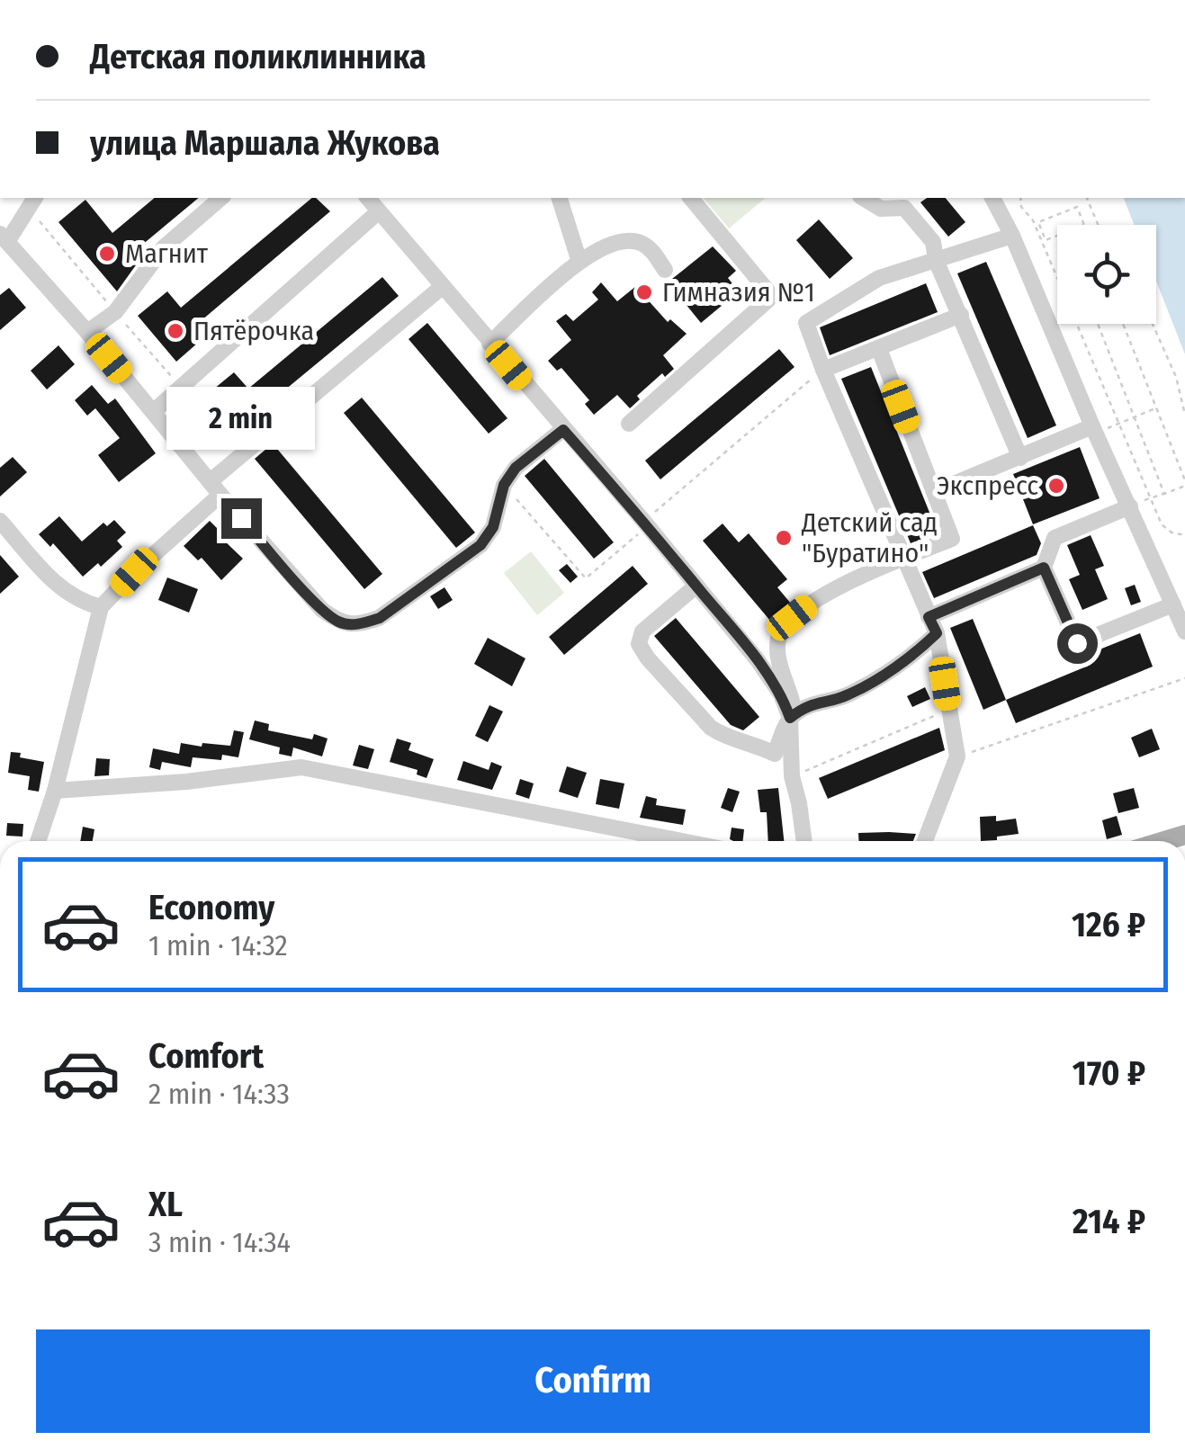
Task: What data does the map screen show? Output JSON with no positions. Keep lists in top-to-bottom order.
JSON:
{
  "places": [
    "Магнит",
    "Гимназия №1",
    "Пятёрочка",
    "Экспресс",
    "Детский сад \"Буратино\""
  ],
  "page": {
    "banner": ["Детская поликлинника", "улица Маршала Жукова"],
    "bubble": "2 min",
    "list": [
      {
        "name": "Economy",
        "note": "1 min · 14:32",
        "value": "126 ₽"
      },
      {
        "name": "Comfort",
        "note": "2 min · 14:33",
        "value": "170 ₽"
      },
      {
        "name": "XL",
        "note": "3 min · 14:34",
        "value": "214 ₽"
      }
    ],
    "buttons": "Confirm"
  }
}
